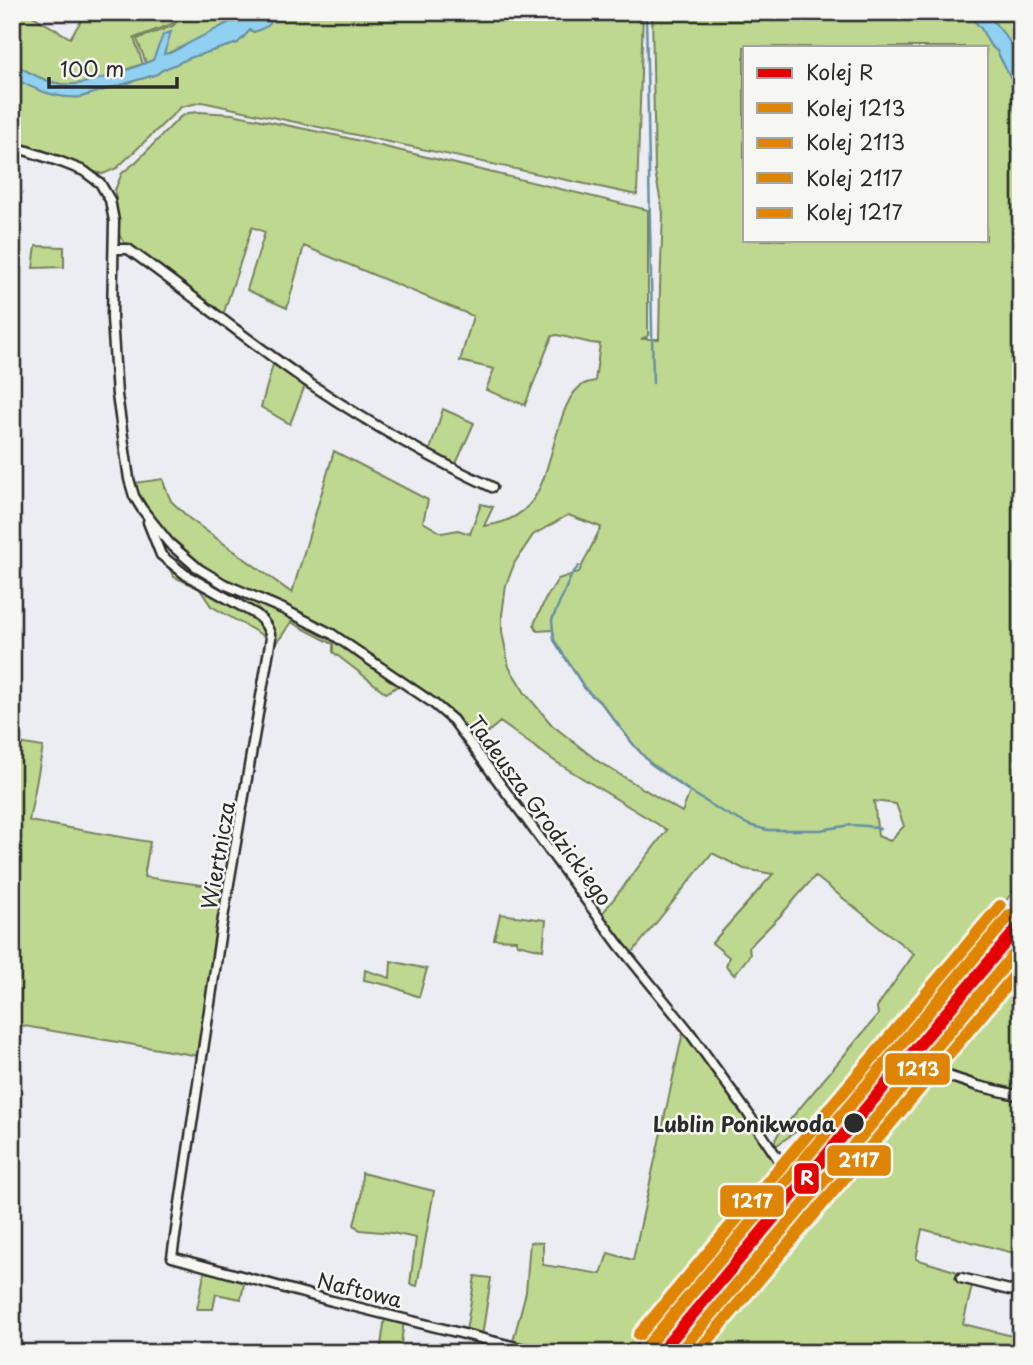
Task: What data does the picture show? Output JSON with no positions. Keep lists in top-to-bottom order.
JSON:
{
  "streets": {
    "street": ["Tadeusza Grodzickiego", "Wiertnicza", "Naftowa"]
  },
  "crossings": [
    ["Tadeusza Grodzickiego", "Wiertnicza"],
    ["Wiertnicza", "Naftowa"]
  ],
  "places": ["Lublin Ponikwoda"],
  "lines": [
    "rail line 1217",
    "rail line 2113",
    "rail line R",
    "rail line 1213",
    "rail line 2117"
  ],
  "legend": [
    "Kolej R",
    "Kolej 1213",
    "Kolej 2113",
    "Kolej 2117",
    "Kolej 1217"
  ],
  "scale_bar": "100 m"
}
